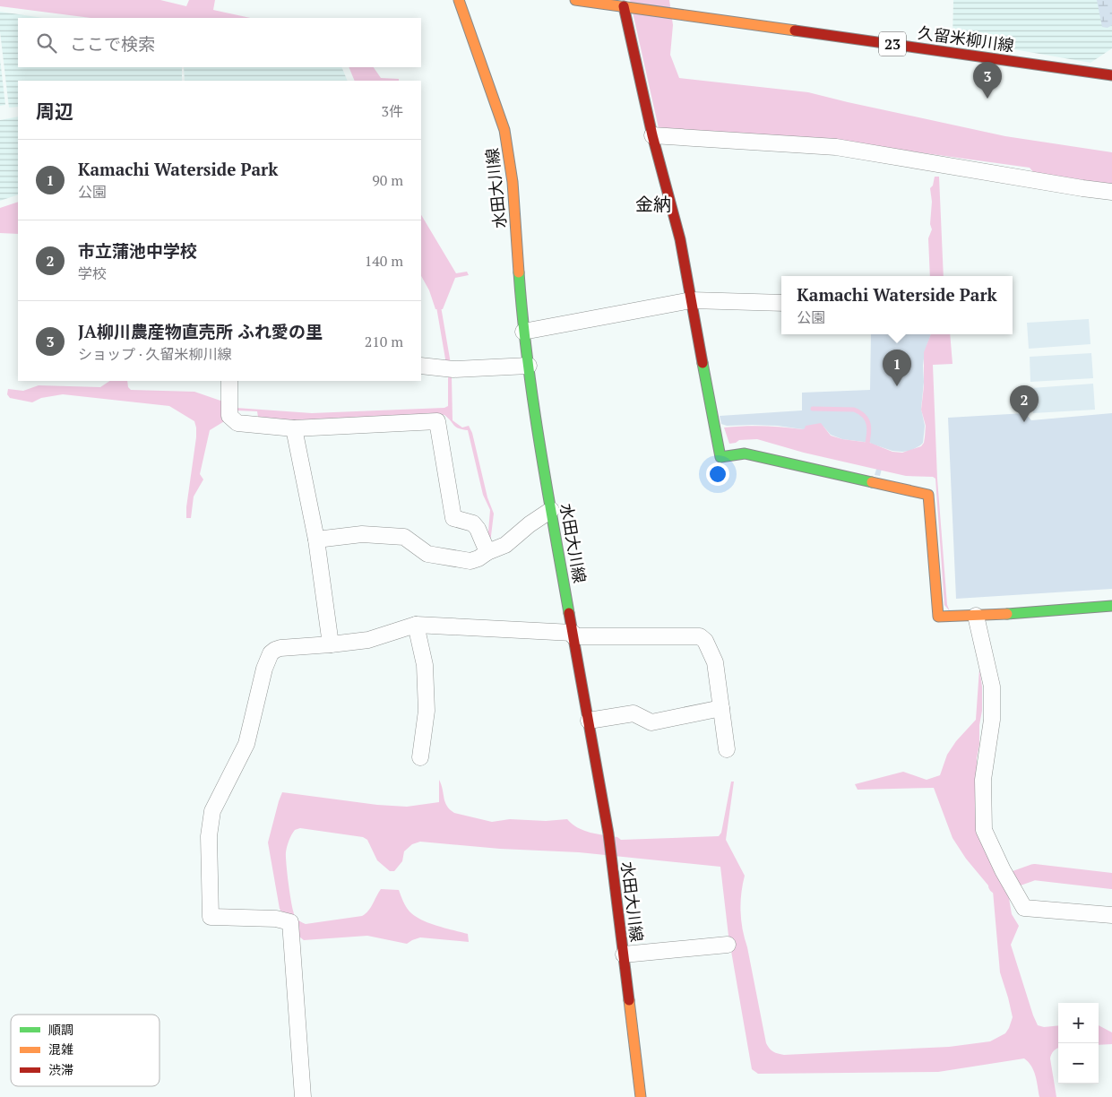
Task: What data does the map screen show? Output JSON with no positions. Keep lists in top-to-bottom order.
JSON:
{
  "streets": {
    "main road": ["久留米柳川線", "23", "水田大川線"]
  },
  "districts": ["金納"],
  "legend": ["順調", "混雑", "渋滞"],
  "page": {
    "search": "ここで検索",
    "pins": ["3", "1", "2"],
    "heading": ["周辺", "3件"],
    "list": [
      {
        "mark": "1",
        "name": "Kamachi Waterside Park",
        "note": "公園",
        "value": "90 m"
      },
      {
        "mark": "2",
        "name": "市立蒲池中学校",
        "note": "学校",
        "value": "140 m"
      },
      {
        "mark": "3",
        "name": "JA柳川農産物直売所 ふれ愛の里",
        "note": "ショップ · 久留米柳川線",
        "value": "210 m"
      }
    ],
    "popup": ["Kamachi Waterside Park", "公園"],
    "map_buttons": ["+", "−"]
  }
}
